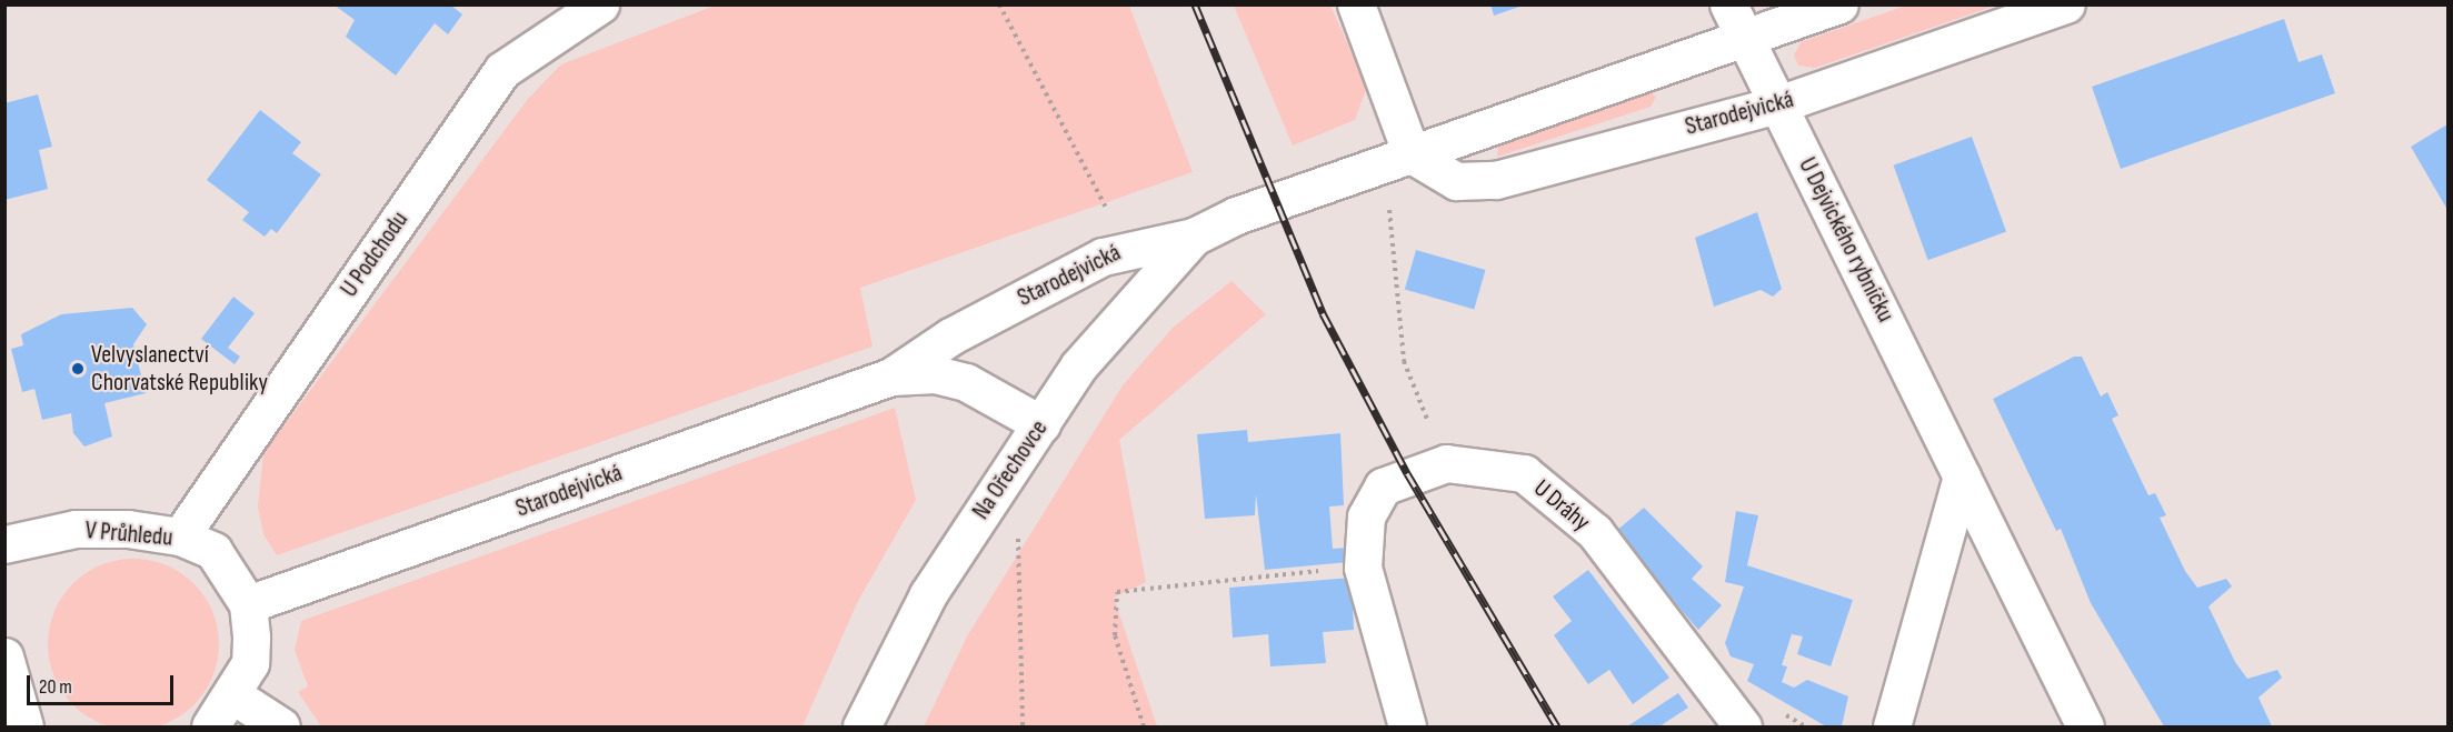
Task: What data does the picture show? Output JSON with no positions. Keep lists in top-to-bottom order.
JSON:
{
  "streets": {
    "street": [
      "Starodejvická",
      "U Dejvického rybníčku",
      "U Podchodu",
      "Na Ořechovce",
      "U Dráhy",
      "V Průhledu"
    ]
  },
  "crossings": [
    ["Starodejvická", "U Dejvického rybníčku"],
    ["Starodejvická", "Na Ořechovce"],
    ["Starodejvická", "V Průhledu"],
    ["U Podchodu", "V Průhledu"]
  ],
  "places": ["Velvyslanectví Chorvatské Republiky"],
  "scale_bar": "20 m"
}
